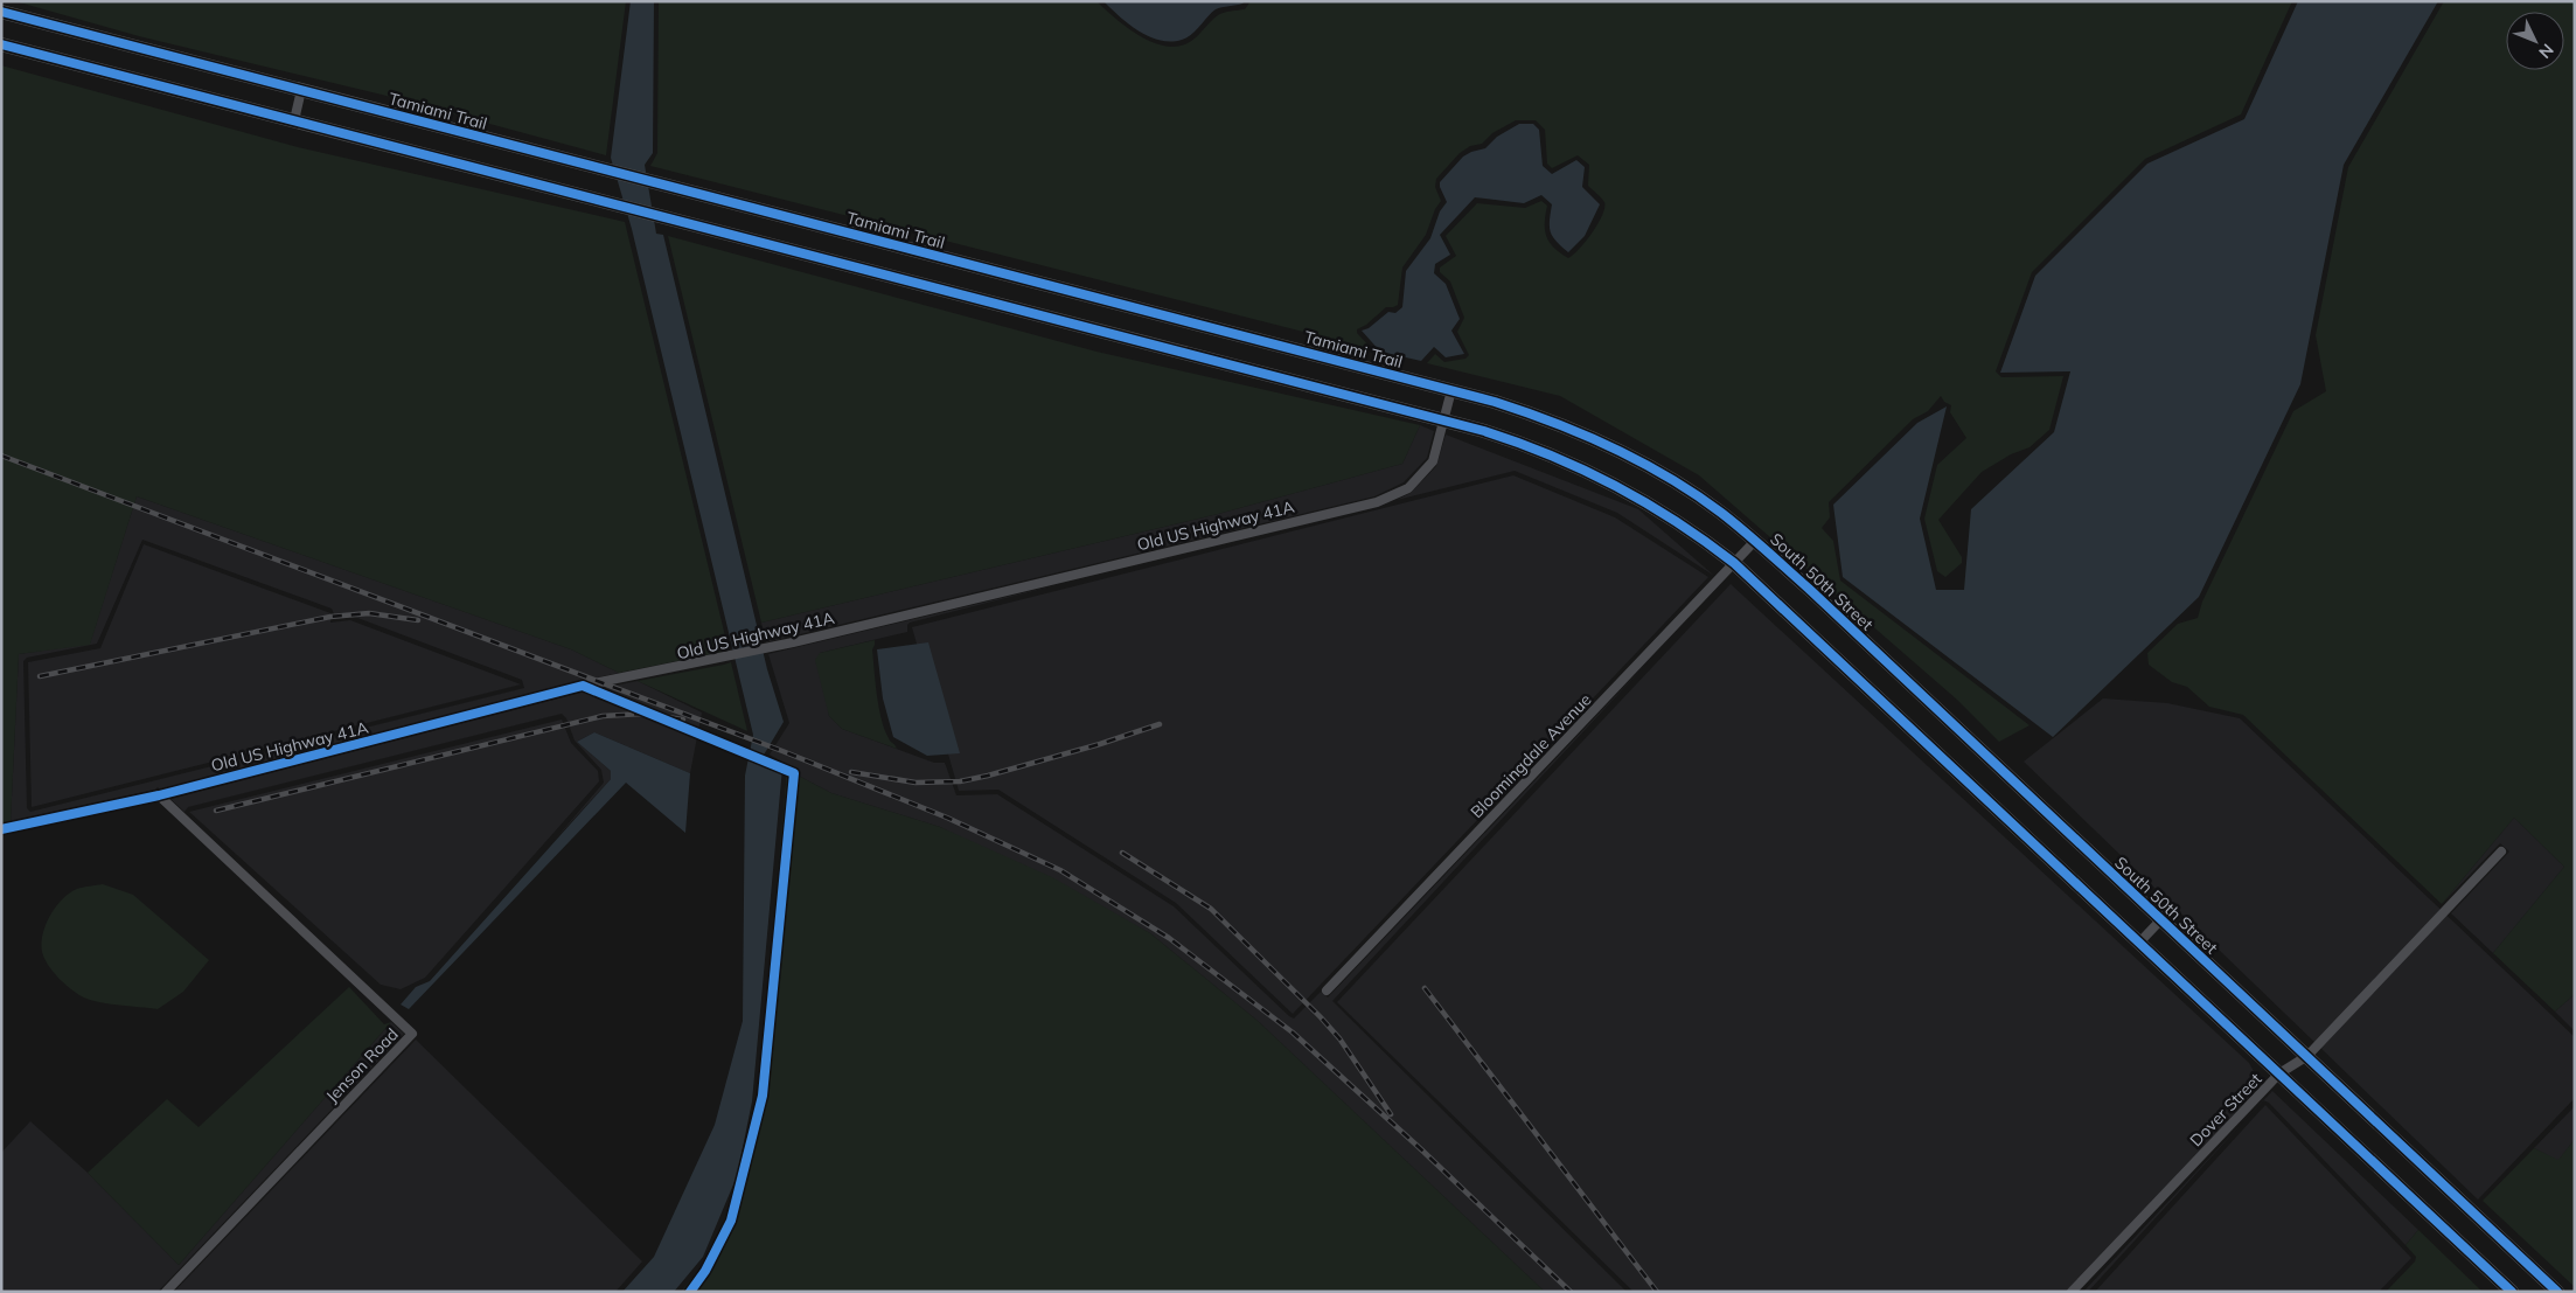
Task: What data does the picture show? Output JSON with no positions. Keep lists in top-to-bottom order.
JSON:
{
  "streets": {
    "main road": ["Tamiami Trail", "South 50th Street"],
    "street": [
      "Old US Highway 41A",
      "Bloomingdale Avenue",
      "Jenson Road",
      "Dover Street"
    ]
  },
  "crossings": [
    ["Tamiami Trail", "Old US Highway 41A"],
    ["Tamiami Trail", "South 50th Street"],
    ["Tamiami Trail", "Bloomingdale Avenue"],
    ["Old US Highway 41A", "Jenson Road"],
    ["South 50th Street", "Bloomingdale Avenue"],
    ["South 50th Street", "Dover Street"]
  ],
  "north": "bottom right"
}
